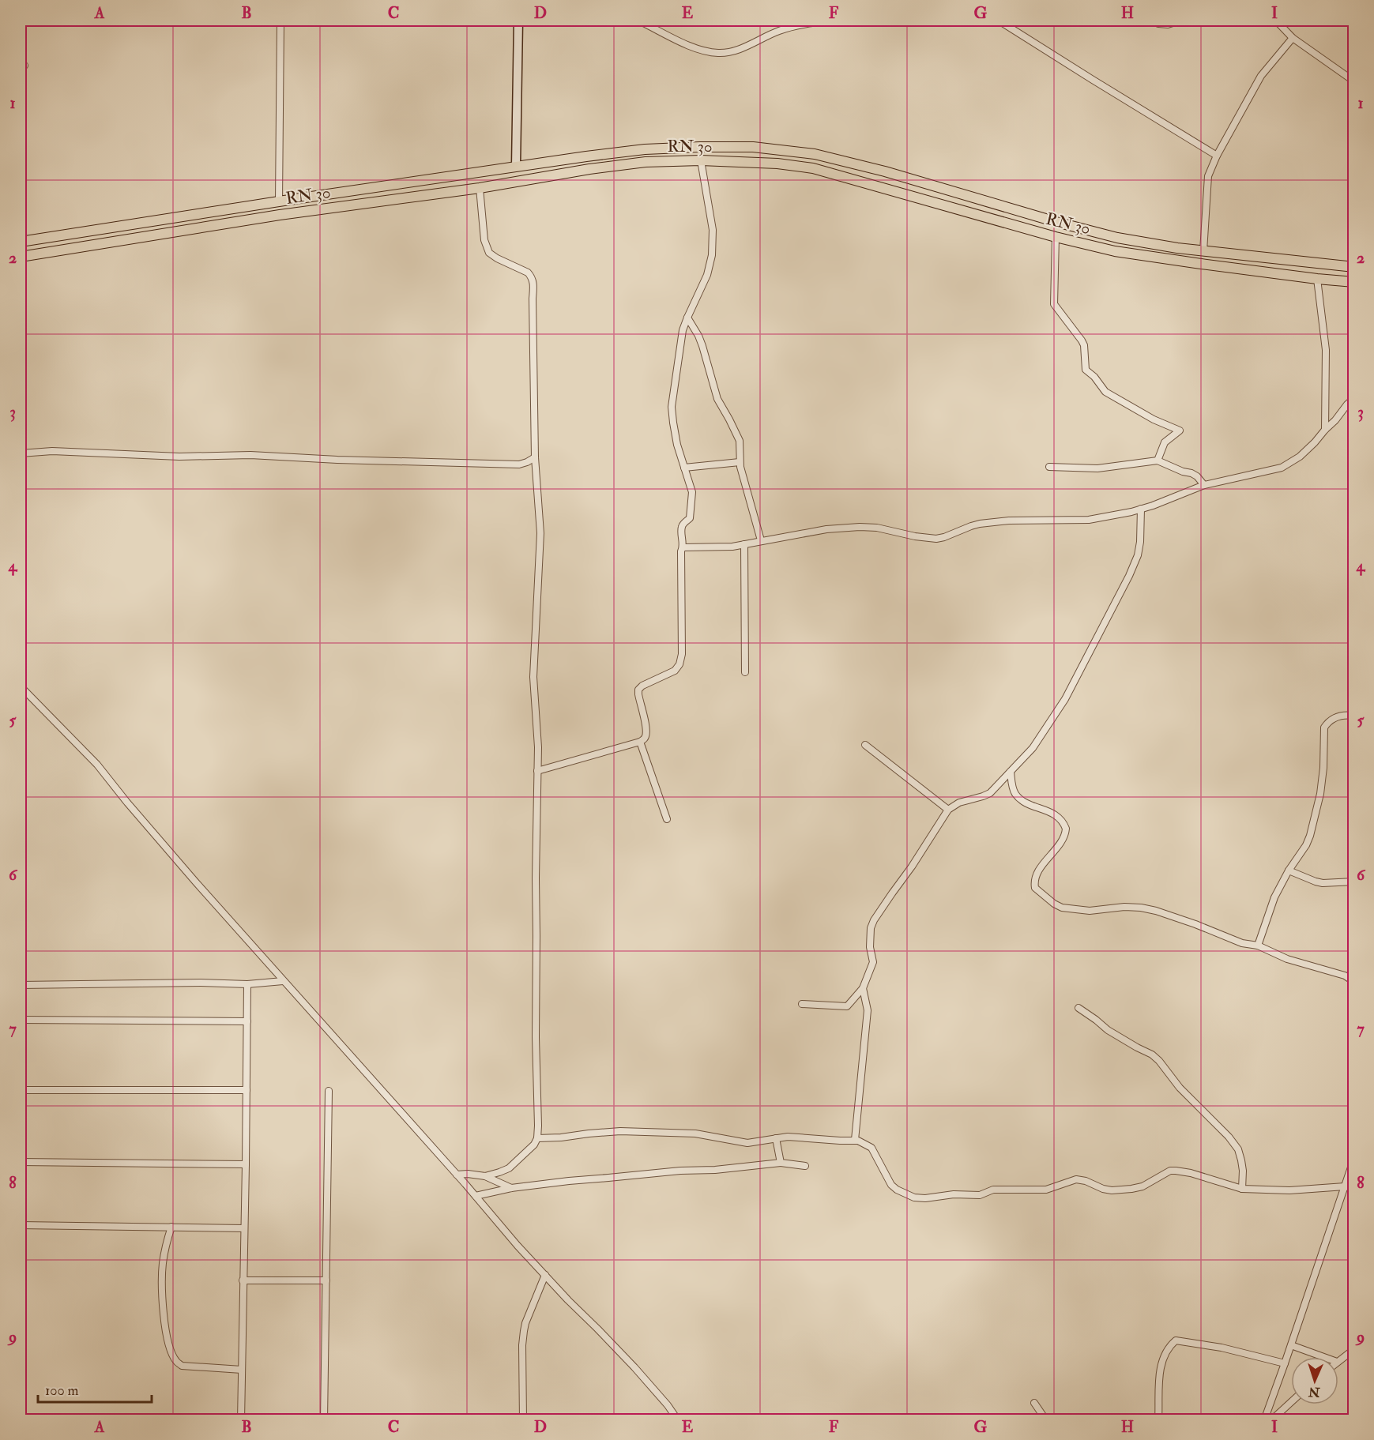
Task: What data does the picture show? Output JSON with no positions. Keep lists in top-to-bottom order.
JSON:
{
  "streets": {
    "main road": ["RN 30"]
  },
  "scale_bar": "100 m",
  "north": "bottom",
  "grid": {
    "columns": [
      "A",
      "B",
      "C",
      "D",
      "E",
      "F",
      "G",
      "H",
      "I"
    ],
    "rows": [
      "1",
      "2",
      "3",
      "4",
      "5",
      "6",
      "7",
      "8",
      "9"
    ]
  }
}
